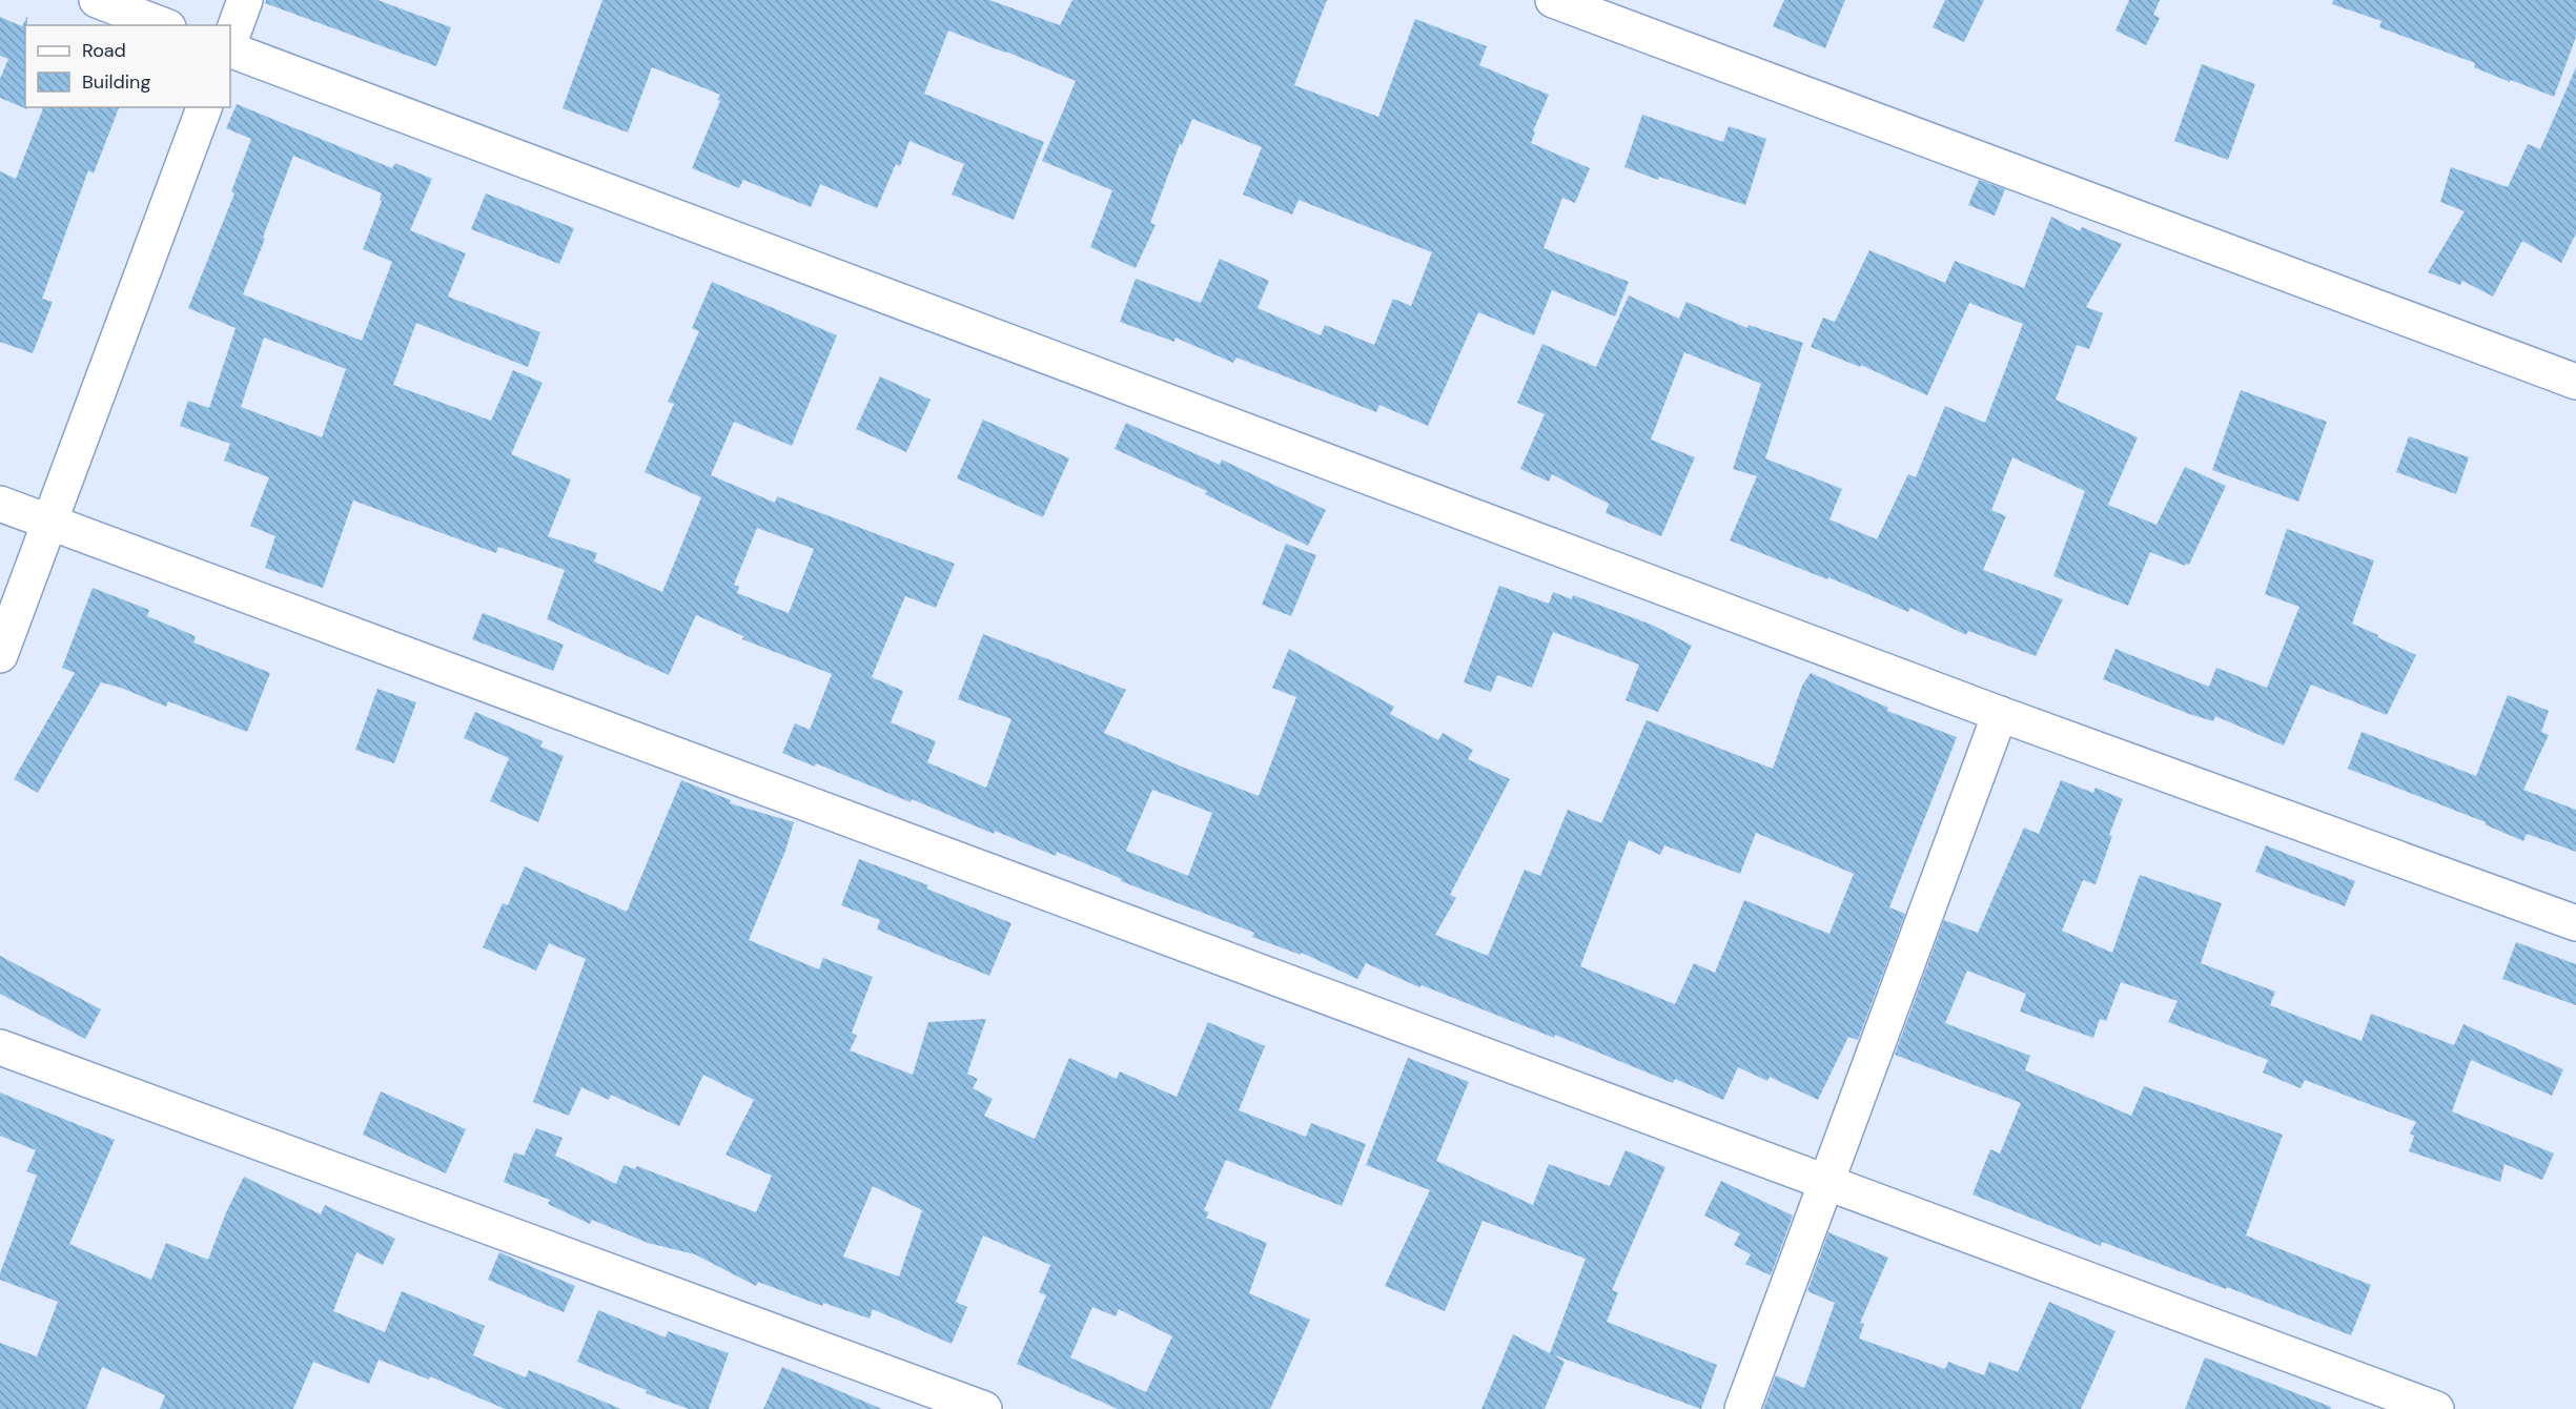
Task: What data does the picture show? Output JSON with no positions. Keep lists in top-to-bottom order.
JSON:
{
  "legend": ["Road", "Building"]
}
